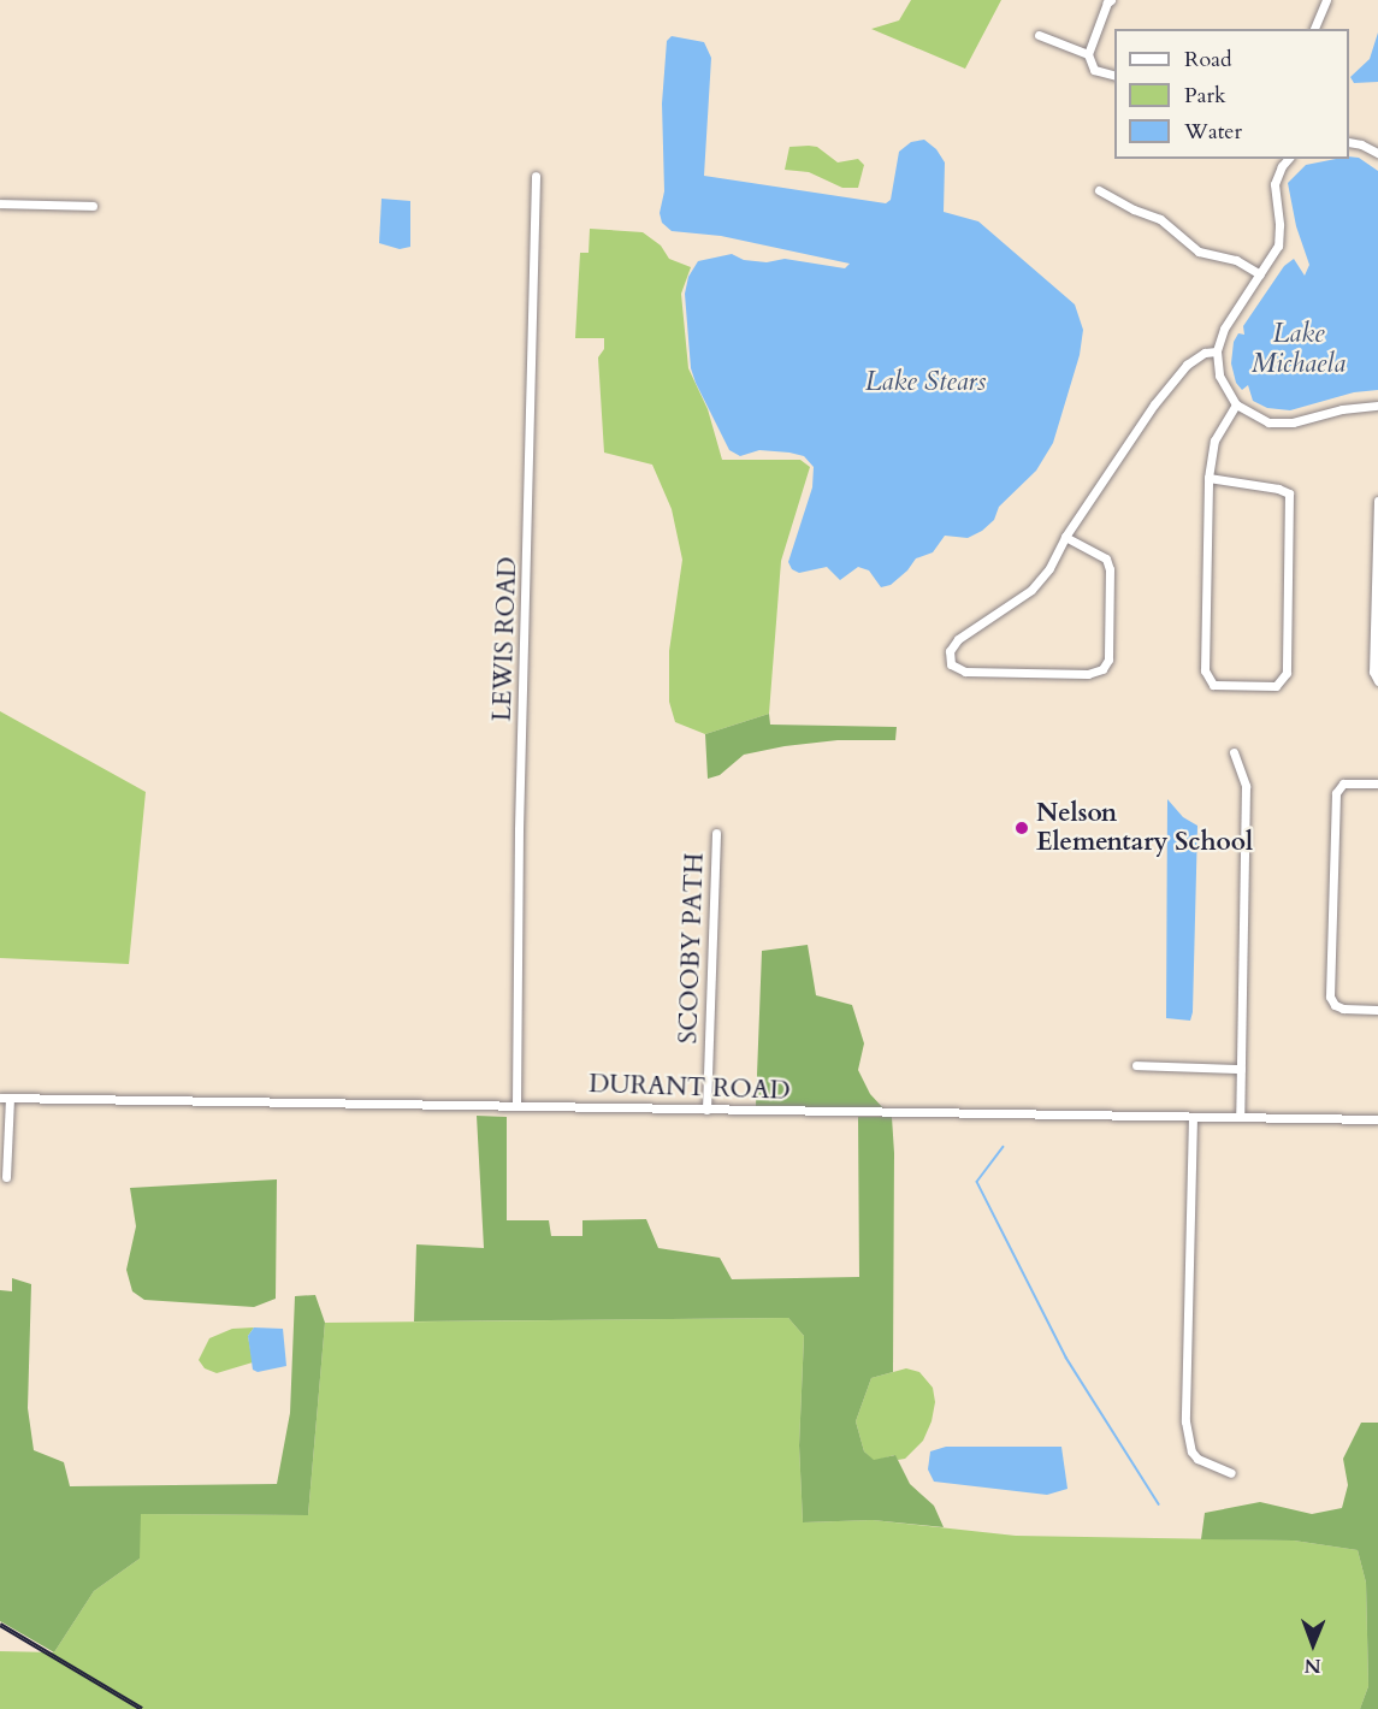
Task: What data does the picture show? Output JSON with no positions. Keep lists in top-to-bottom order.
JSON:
{
  "streets": {
    "street": ["LEWIS ROAD", "SCOOBY PATH", "DURANT ROAD"]
  },
  "crossings": [
    ["LEWIS ROAD", "DURANT ROAD"],
    ["SCOOBY PATH", "DURANT ROAD"]
  ],
  "water": ["Lake Michaela", "Lake Stears"],
  "places": ["Nelson Elementary School"],
  "legend": ["Road", "Park", "Water"],
  "north": "bottom"
}
